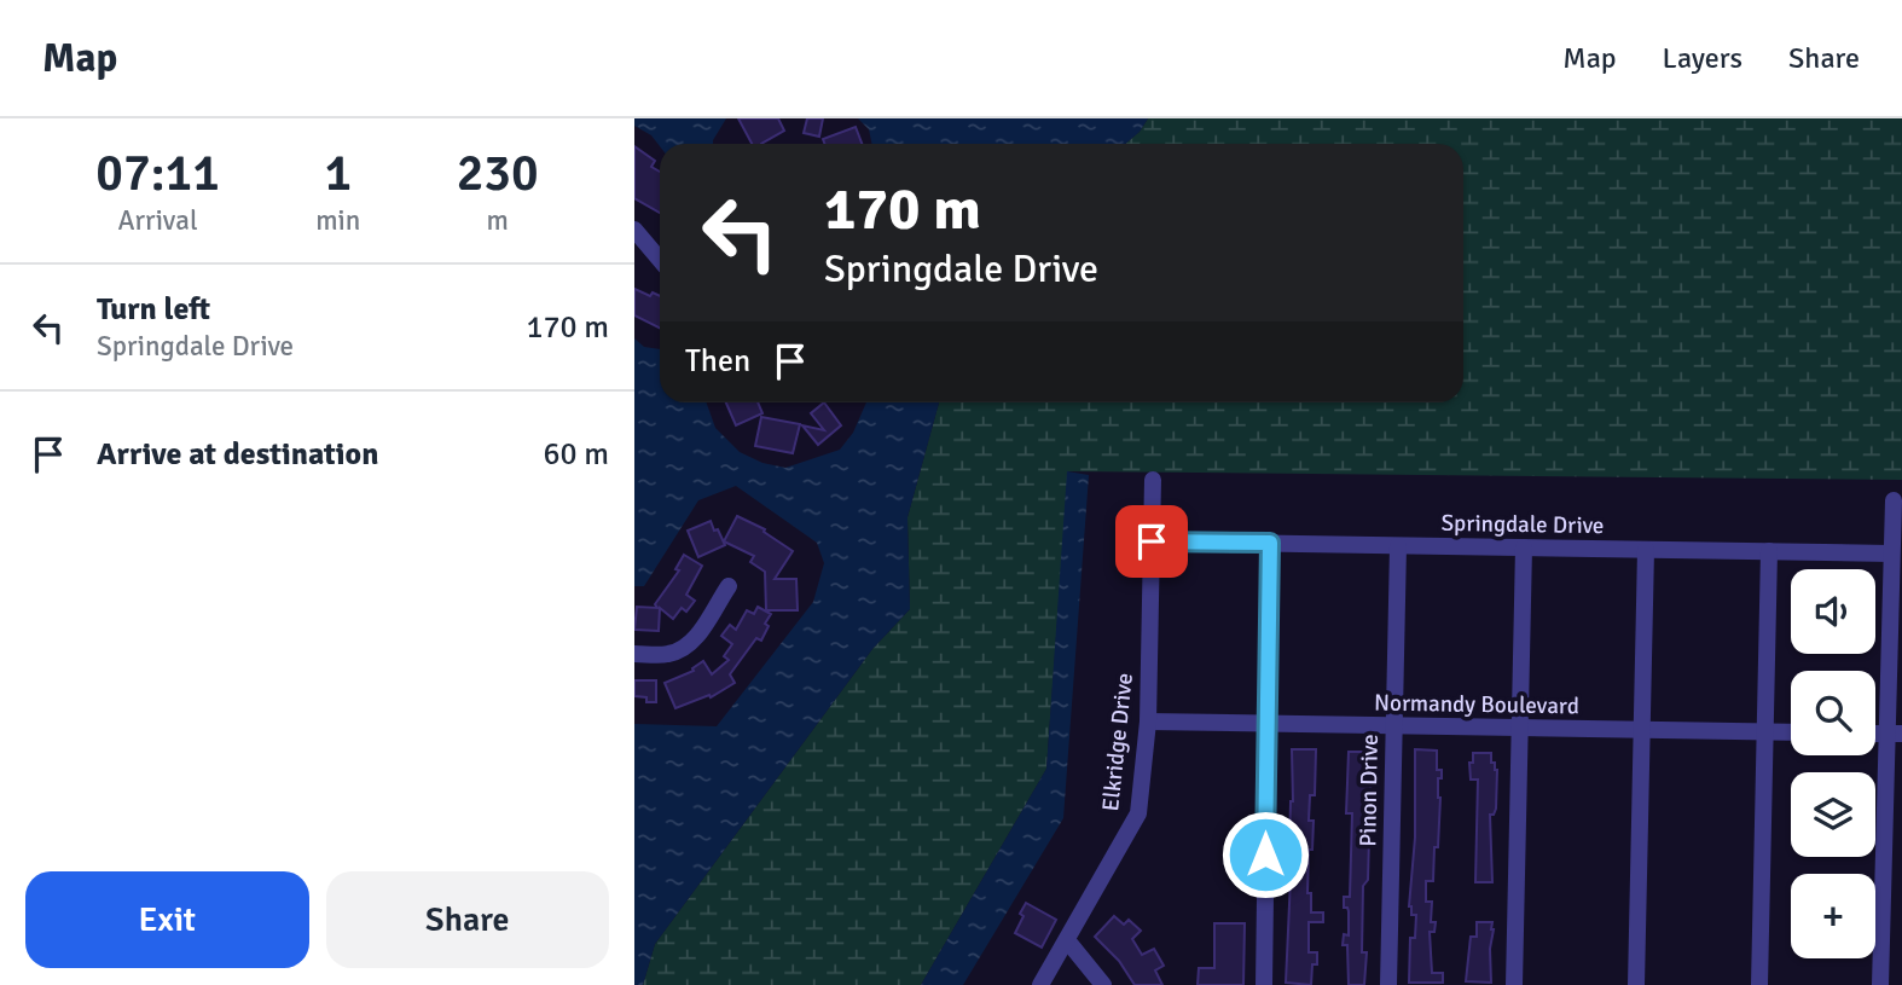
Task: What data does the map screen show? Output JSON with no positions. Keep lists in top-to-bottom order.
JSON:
{
  "streets": {
    "street": [
      "Springdale Drive",
      "Normandy Boulevard",
      "Elkridge Drive",
      "Pinon Drive"
    ]
  },
  "crossings": [
    ["Springdale Drive", "Elkridge Drive"],
    ["Springdale Drive", "Pinon Drive"],
    ["Normandy Boulevard", "Elkridge Drive"],
    ["Normandy Boulevard", "Pinon Drive"]
  ],
  "page": {
    "header": "Map",
    "nav": ["Map", "Layers", "Share"],
    "eta": [
      "07:11",
      "Arrival",
      "1",
      "min",
      "230",
      "m"
    ],
    "turn": ["170 m", "Springdale Drive"],
    "list": [
      {
        "name": "Turn left",
        "note": "Springdale Drive",
        "value": "170 m"
      },
      {
        "name": "Arrive at destination",
        "value": "60 m"
      }
    ],
    "then": "Then",
    "map_buttons": "+",
    "buttons": ["Exit", "Share"]
  }
}
